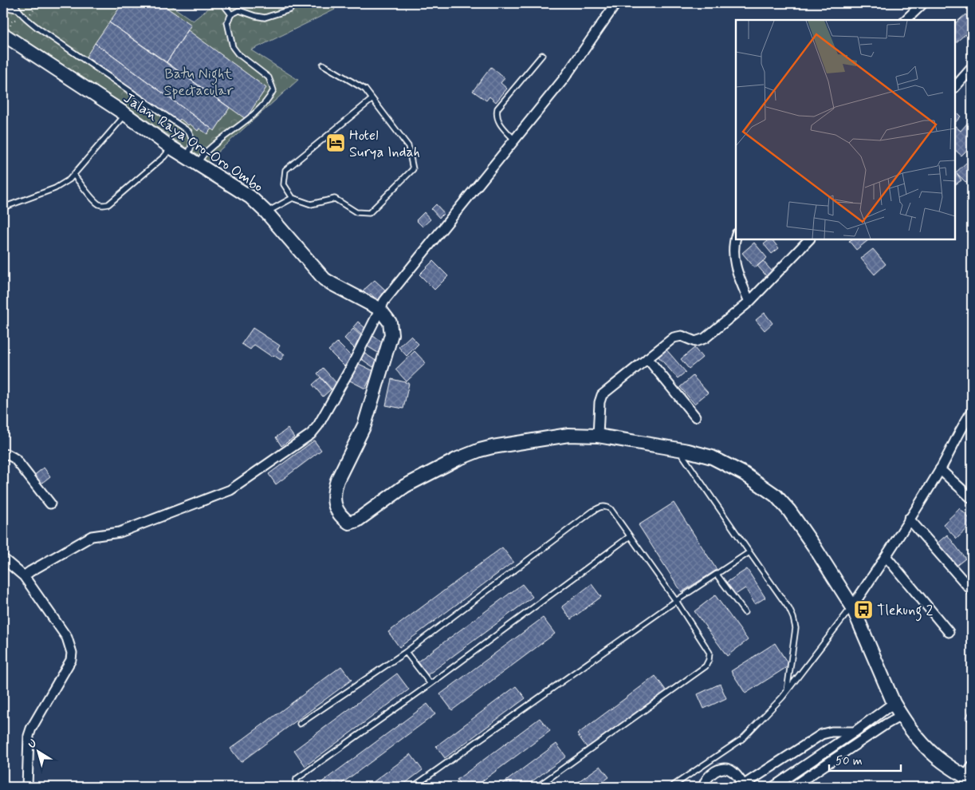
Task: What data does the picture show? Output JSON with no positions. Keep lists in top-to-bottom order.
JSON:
{
  "streets": {
    "main road": ["Jalan Raya Oro-Oro Ombo"]
  },
  "parks": ["Batu Night Spectacular"],
  "places": {
    "hotel": ["Hotel Surya Indah"],
    "bus stop": ["Tlekung 2"]
  },
  "scale_bar": "50 m",
  "north": "top left"
}
